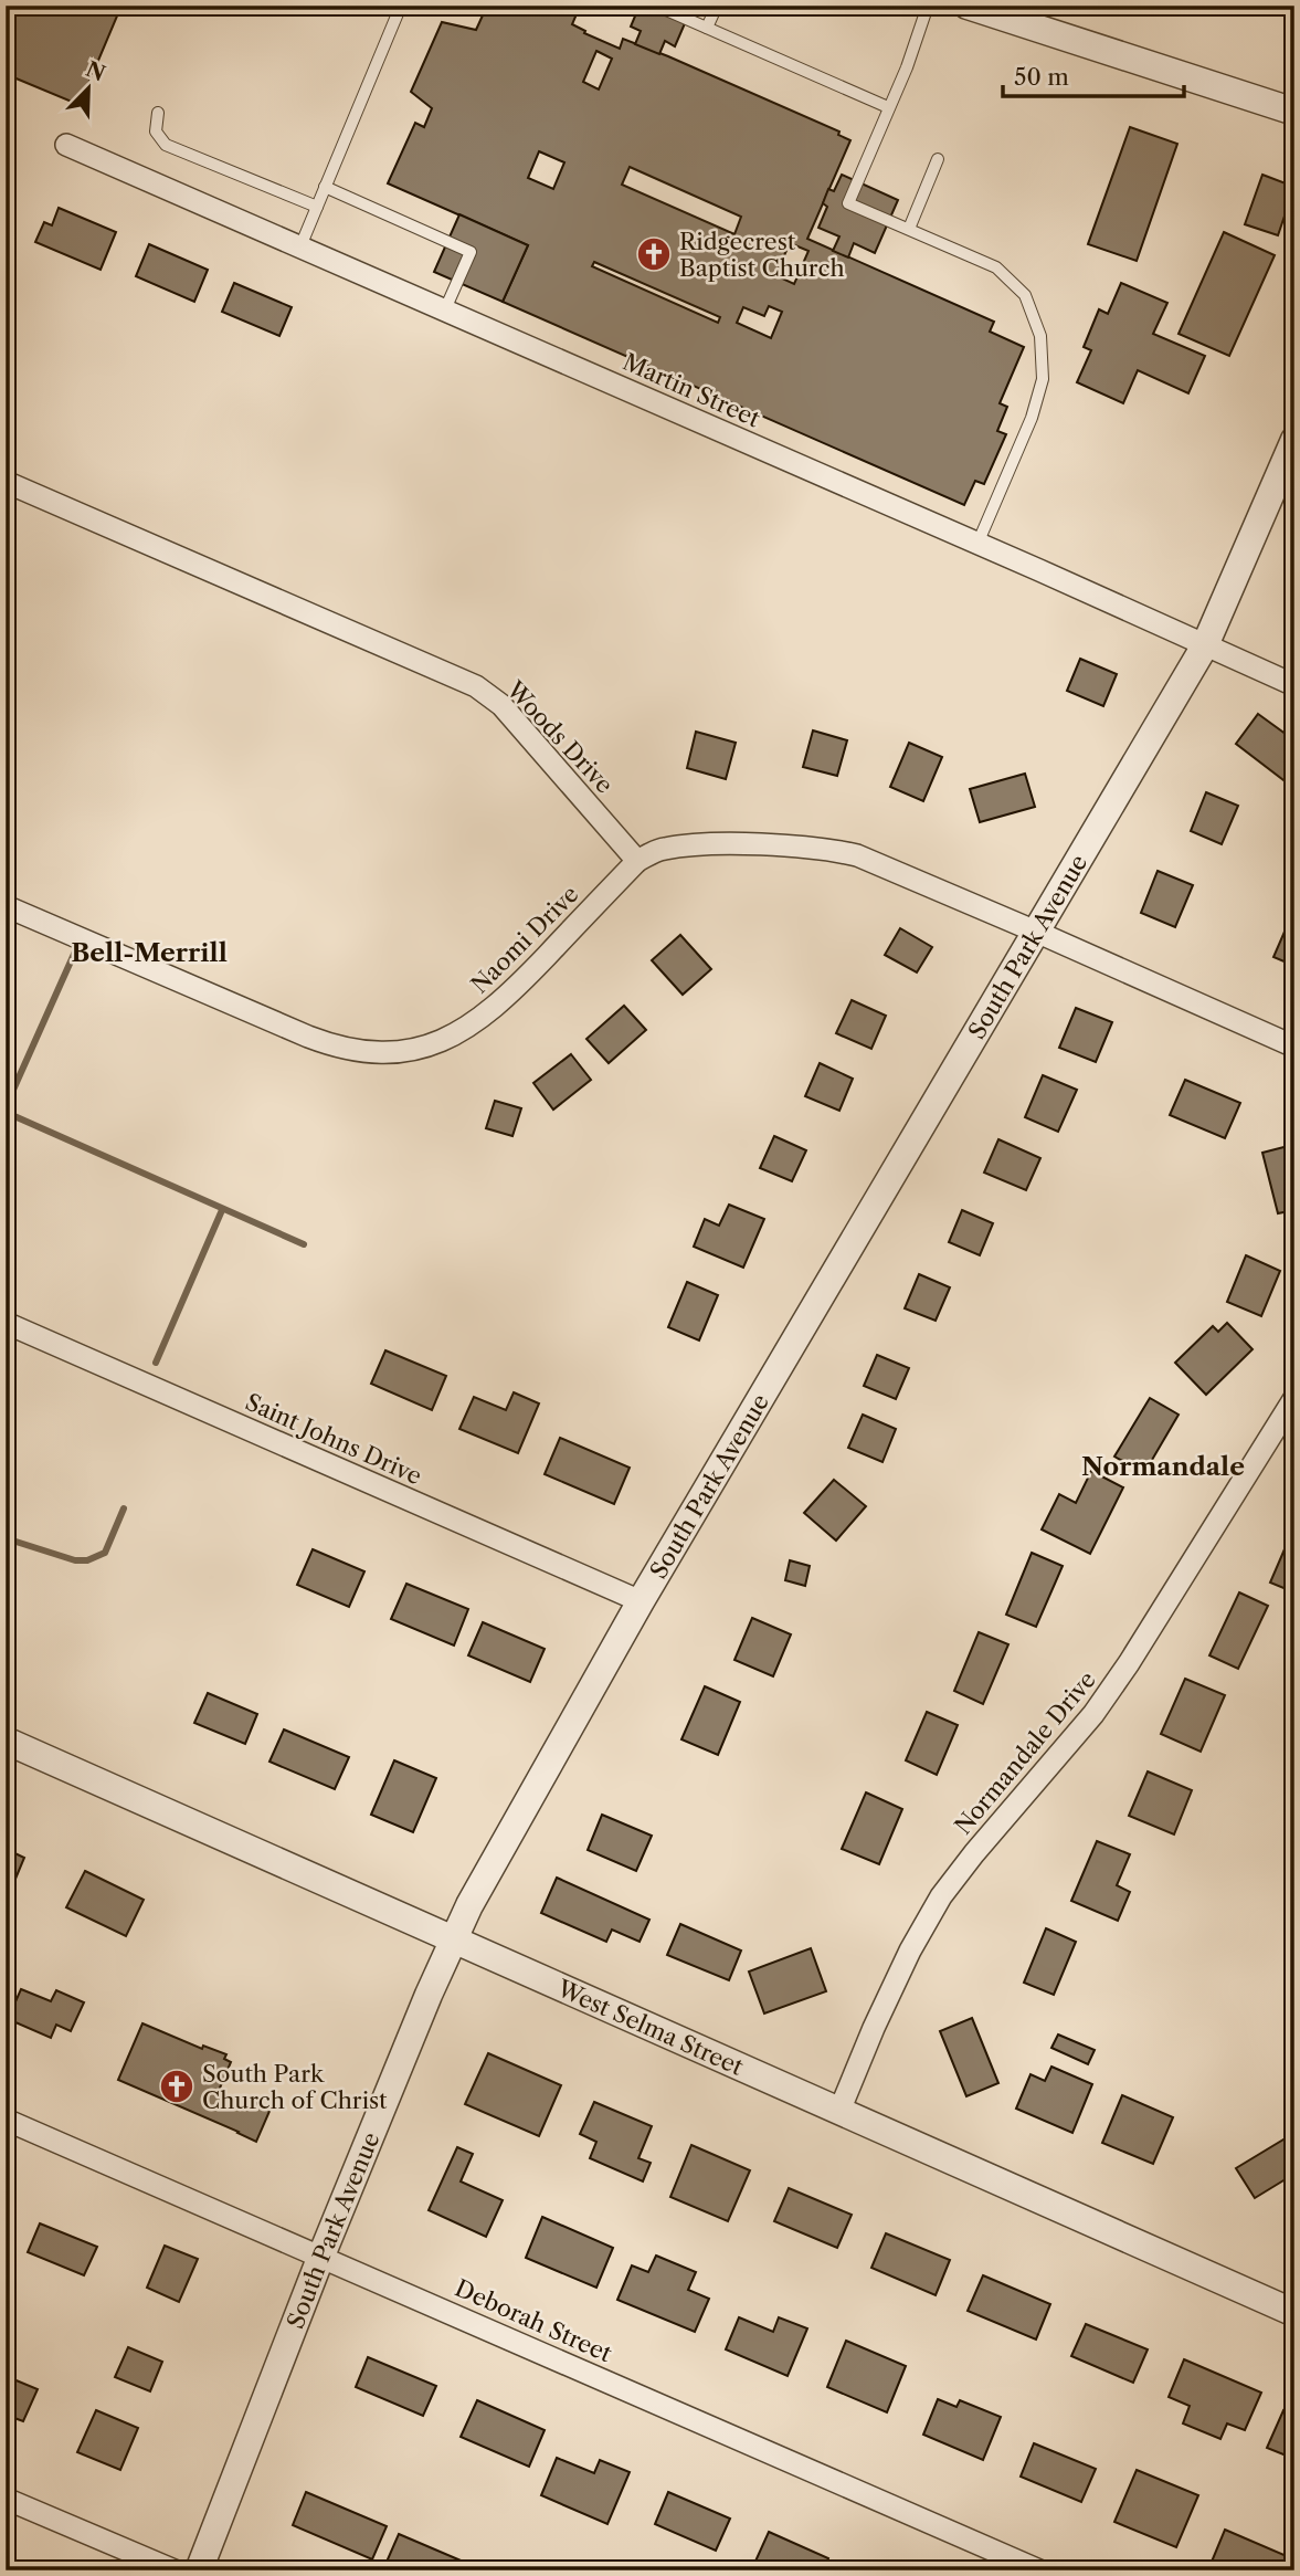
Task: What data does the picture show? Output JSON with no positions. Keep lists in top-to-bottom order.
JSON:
{
  "streets": {
    "street": [
      "Martin Street",
      "Woods Drive",
      "Naomi Drive",
      "South Park Avenue",
      "Saint Johns Drive",
      "Normandale Drive",
      "West Selma Street",
      "Deborah Street"
    ]
  },
  "crossings": [
    ["Martin Street", "South Park Avenue"],
    ["Woods Drive", "Naomi Drive"],
    ["South Park Avenue", "Saint Johns Drive"],
    ["South Park Avenue", "West Selma Street"],
    ["South Park Avenue", "Deborah Street"],
    ["Normandale Drive", "West Selma Street"]
  ],
  "districts": ["Bell-Merrill", "Normandale"],
  "places": {
    "church": ["Ridgecrest Baptist Church", "South Park Church of Christ"]
  },
  "scale_bar": "50 m",
  "north": "top right"
}
